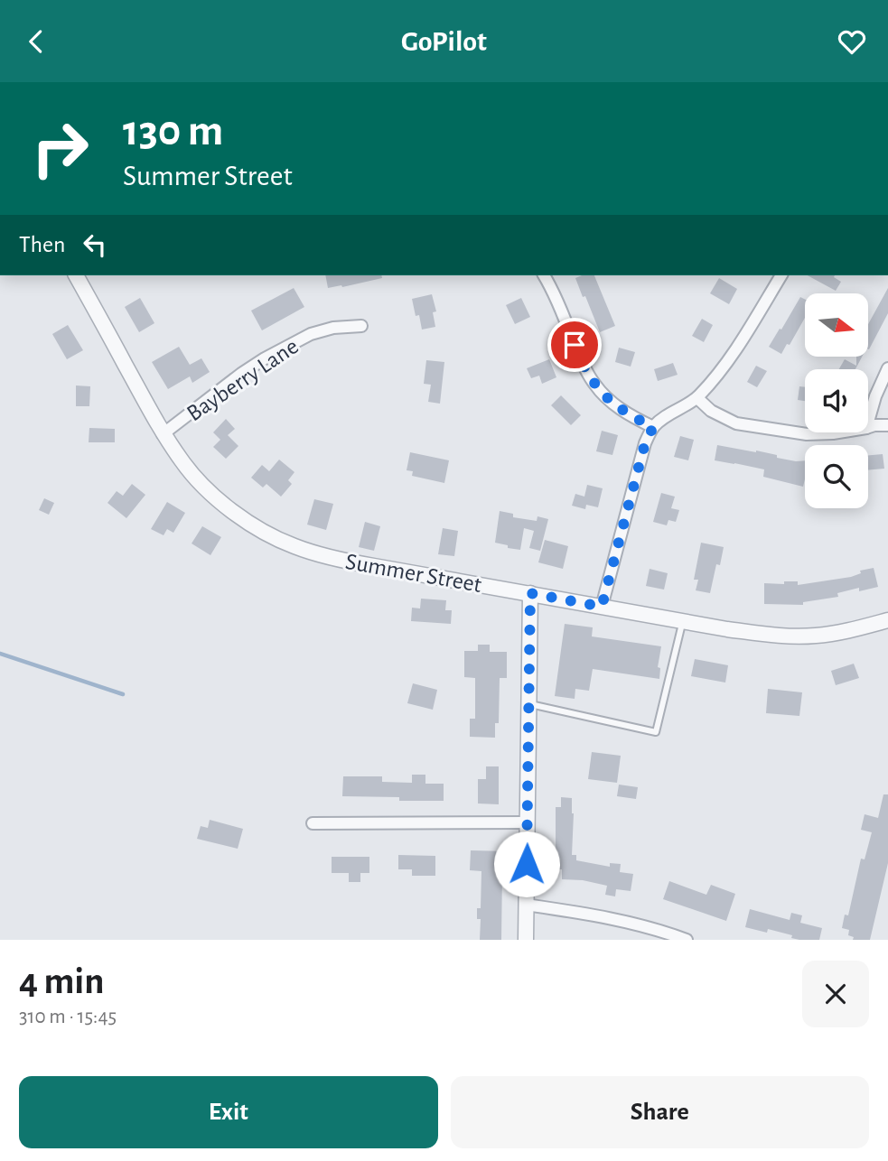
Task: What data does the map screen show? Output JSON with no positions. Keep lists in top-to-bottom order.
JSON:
{
  "streets": {
    "street": ["Bayberry Lane", "Summer Street"]
  },
  "crossings": [
    ["Bayberry Lane", "Summer Street"]
  ],
  "north": "right",
  "page": {
    "header": "GoPilot",
    "turn": ["130 m", "Summer Street"],
    "then": "Then",
    "heading": ["4 min", "310 m · 15:45"],
    "buttons": ["Exit", "Share"]
  }
}
